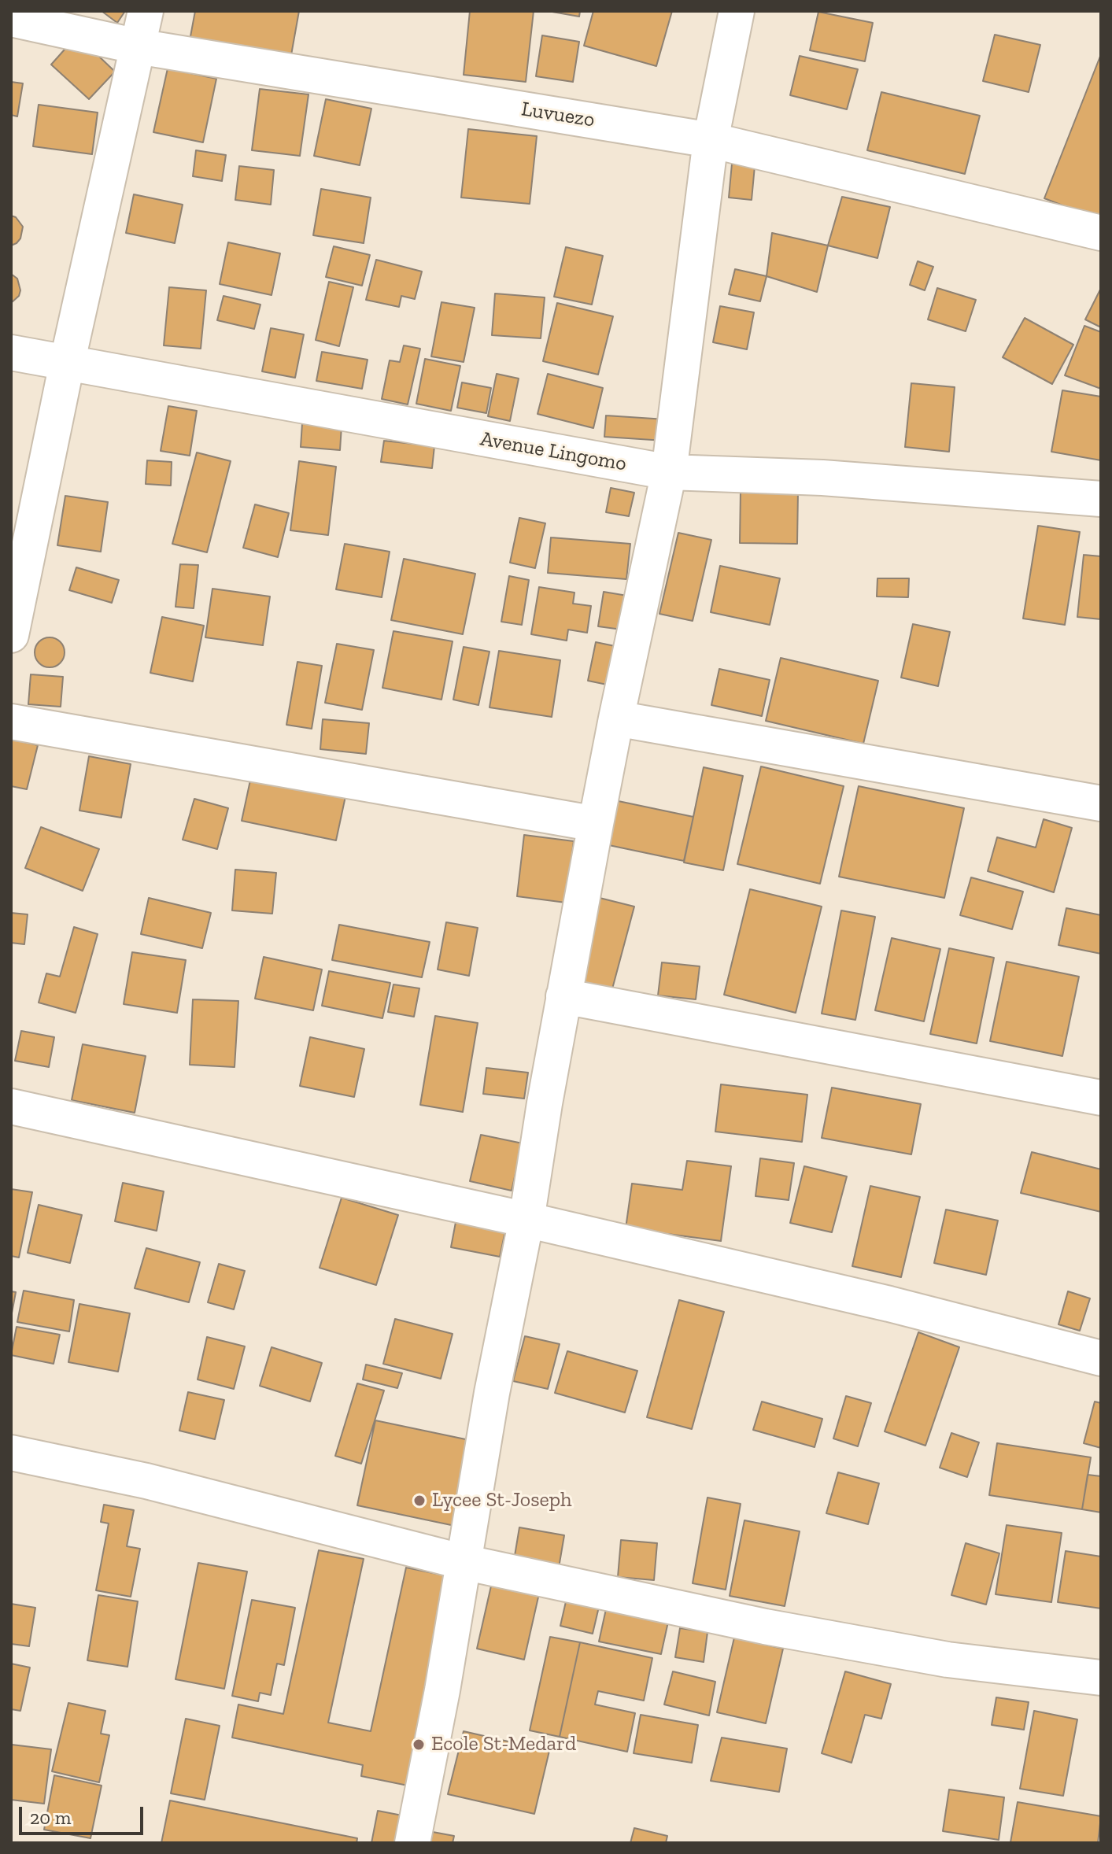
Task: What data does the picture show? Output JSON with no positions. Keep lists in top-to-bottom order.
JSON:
{
  "streets": {
    "street": ["Luvuezo", "Avenue Lingomo"]
  },
  "places": ["Lycee St-Joseph", "Ecole St-Medard"],
  "scale_bar": "20 m"
}
